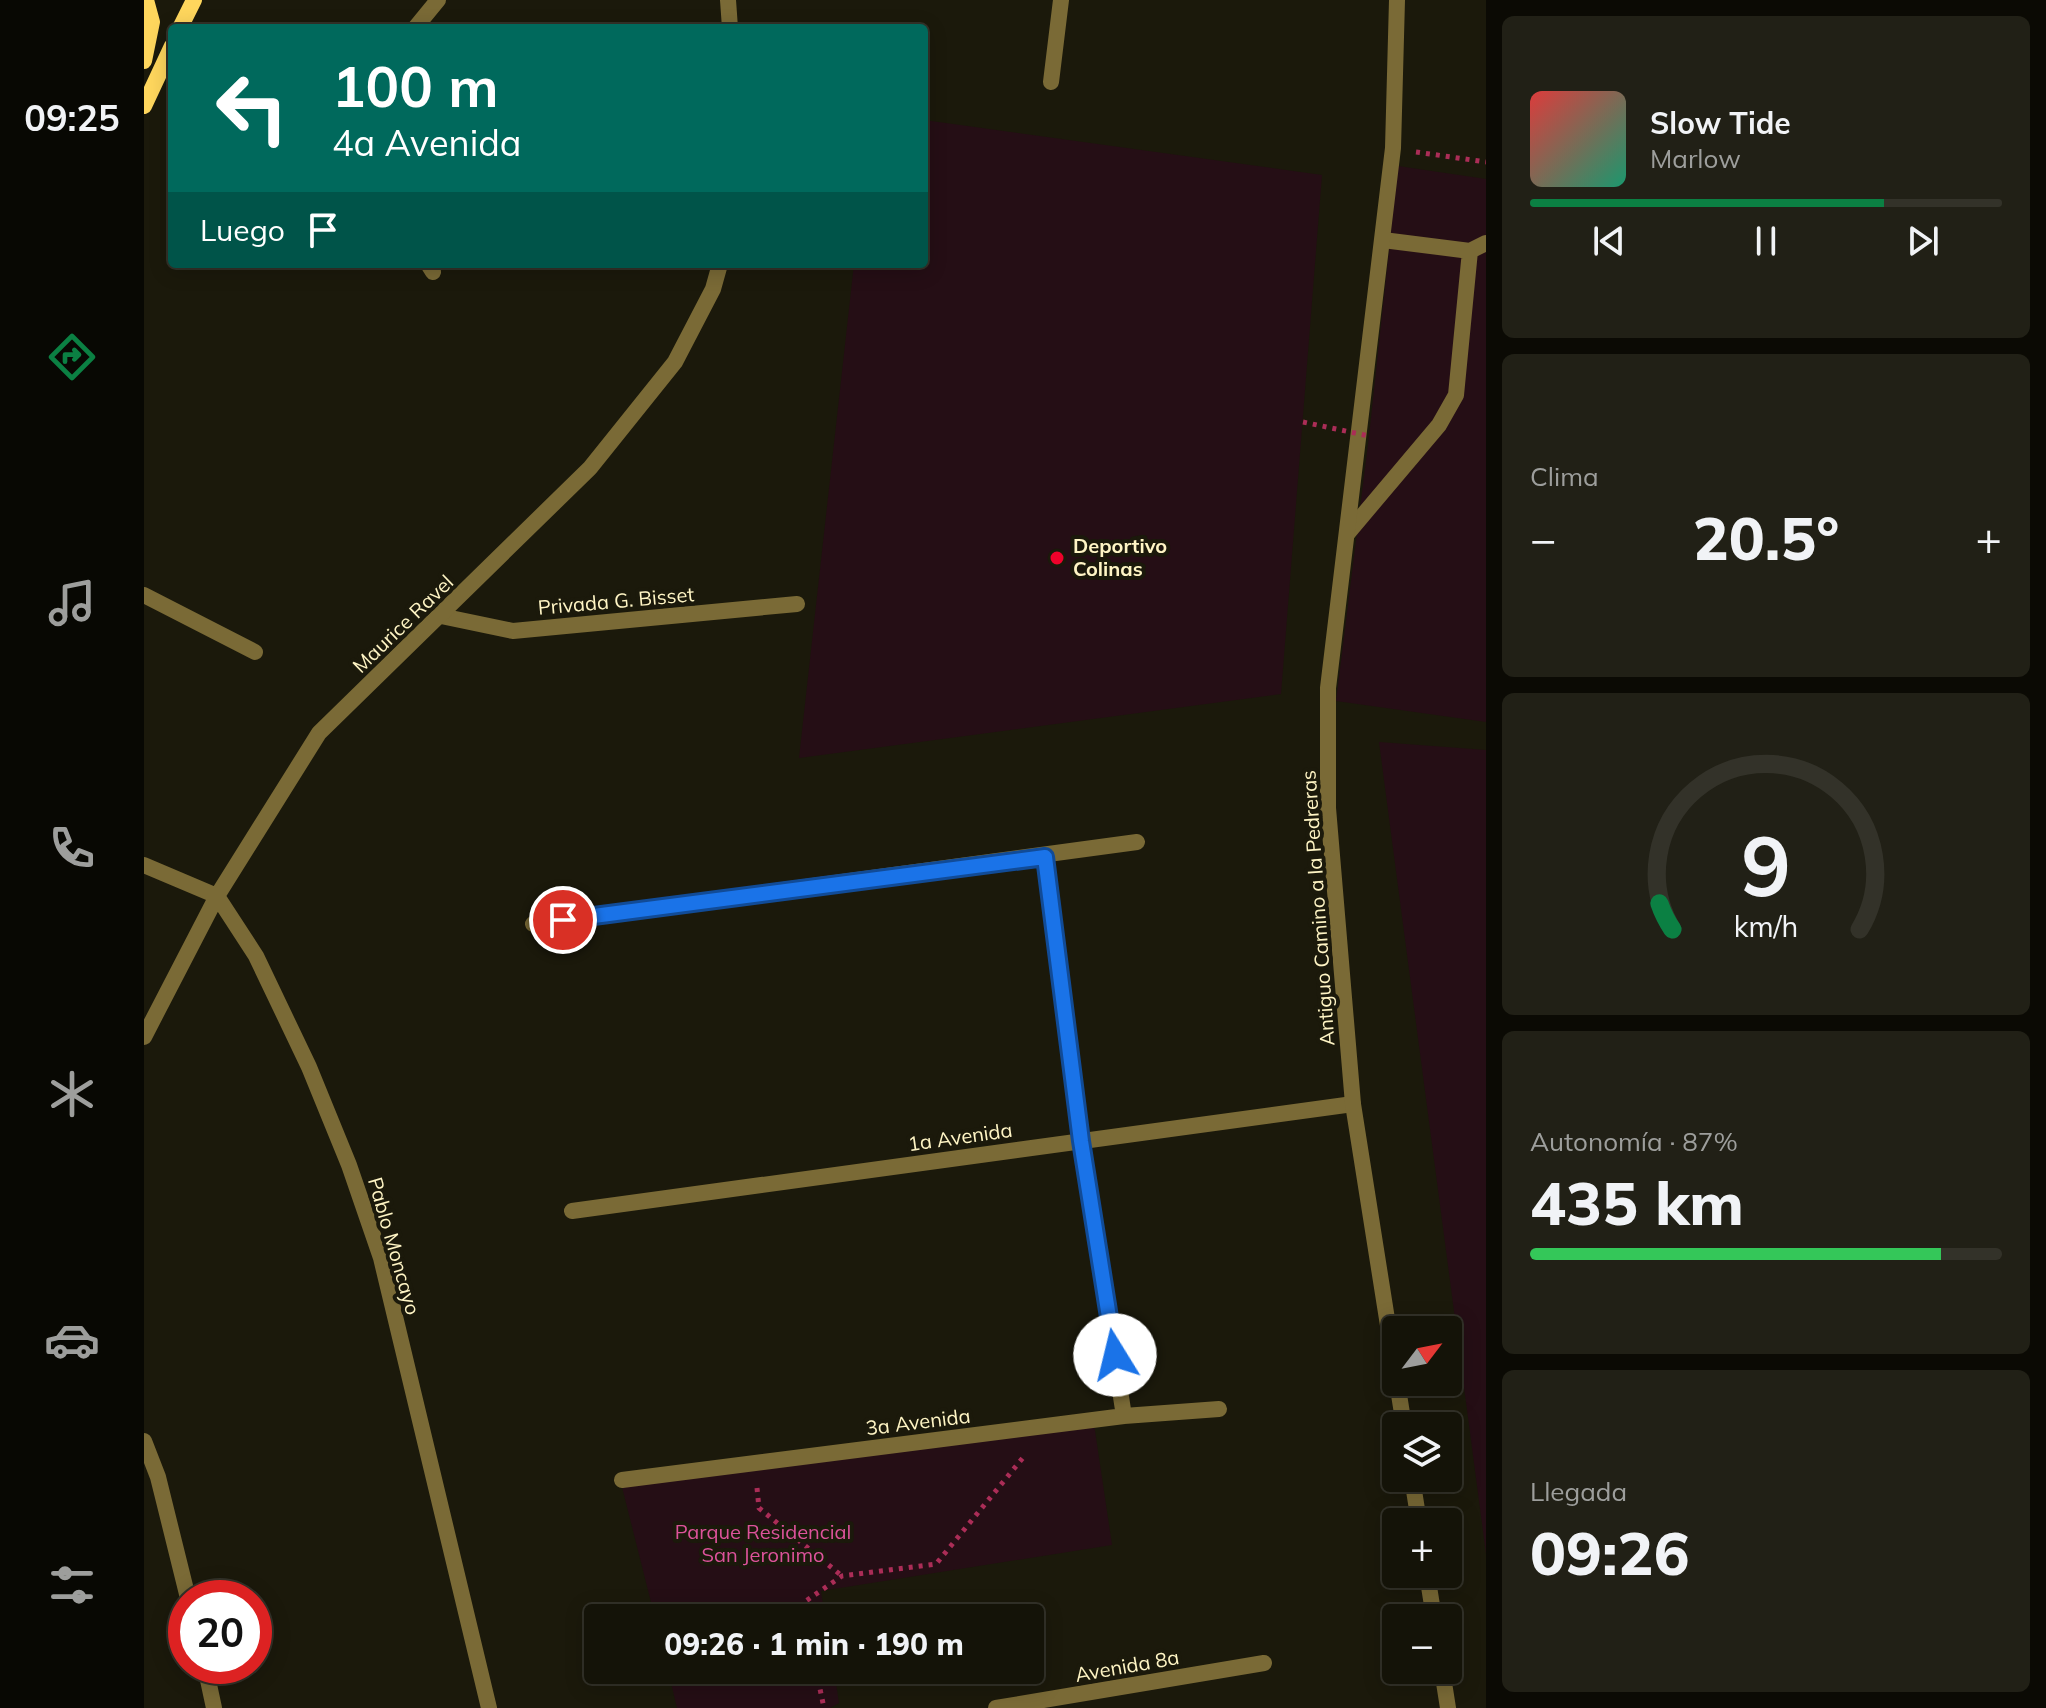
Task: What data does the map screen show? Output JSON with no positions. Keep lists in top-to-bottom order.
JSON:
{
  "streets": {
    "street": [
      "Privada G. Bisset",
      "Maurice Ravel",
      "Antiguo Camino a la Pedreras",
      "1a Avenida",
      "Pablo Moncayo",
      "3a Avenida",
      "Avenida 8a"
    ]
  },
  "crossings": [
    ["Privada G. Bisset", "Maurice Ravel"],
    ["Maurice Ravel", "Pablo Moncayo"],
    ["Antiguo Camino a la Pedreras", "1a Avenida"]
  ],
  "parks": ["Parque Residencial San Jeronimo"],
  "places": ["Deportivo Colinas"],
  "north": "top right",
  "page": {
    "tabs": "09:25",
    "turn": ["100 m", "4a Avenida"],
    "song": ["Slow Tide", "Marlow"],
    "then": "Luego",
    "tile": [
      "Clima",
      ["Autonomía · 87%", "435 km"],
      ["Llegada", "09:26"]
    ],
    "heat": ["−", "20.5°", "+"],
    "map_buttons": ["+", "−"],
    "limit": "20",
    "trip": "09:26 · 1 min · 190 m",
    "gauge": ["9", "km/h"]
  }
}
